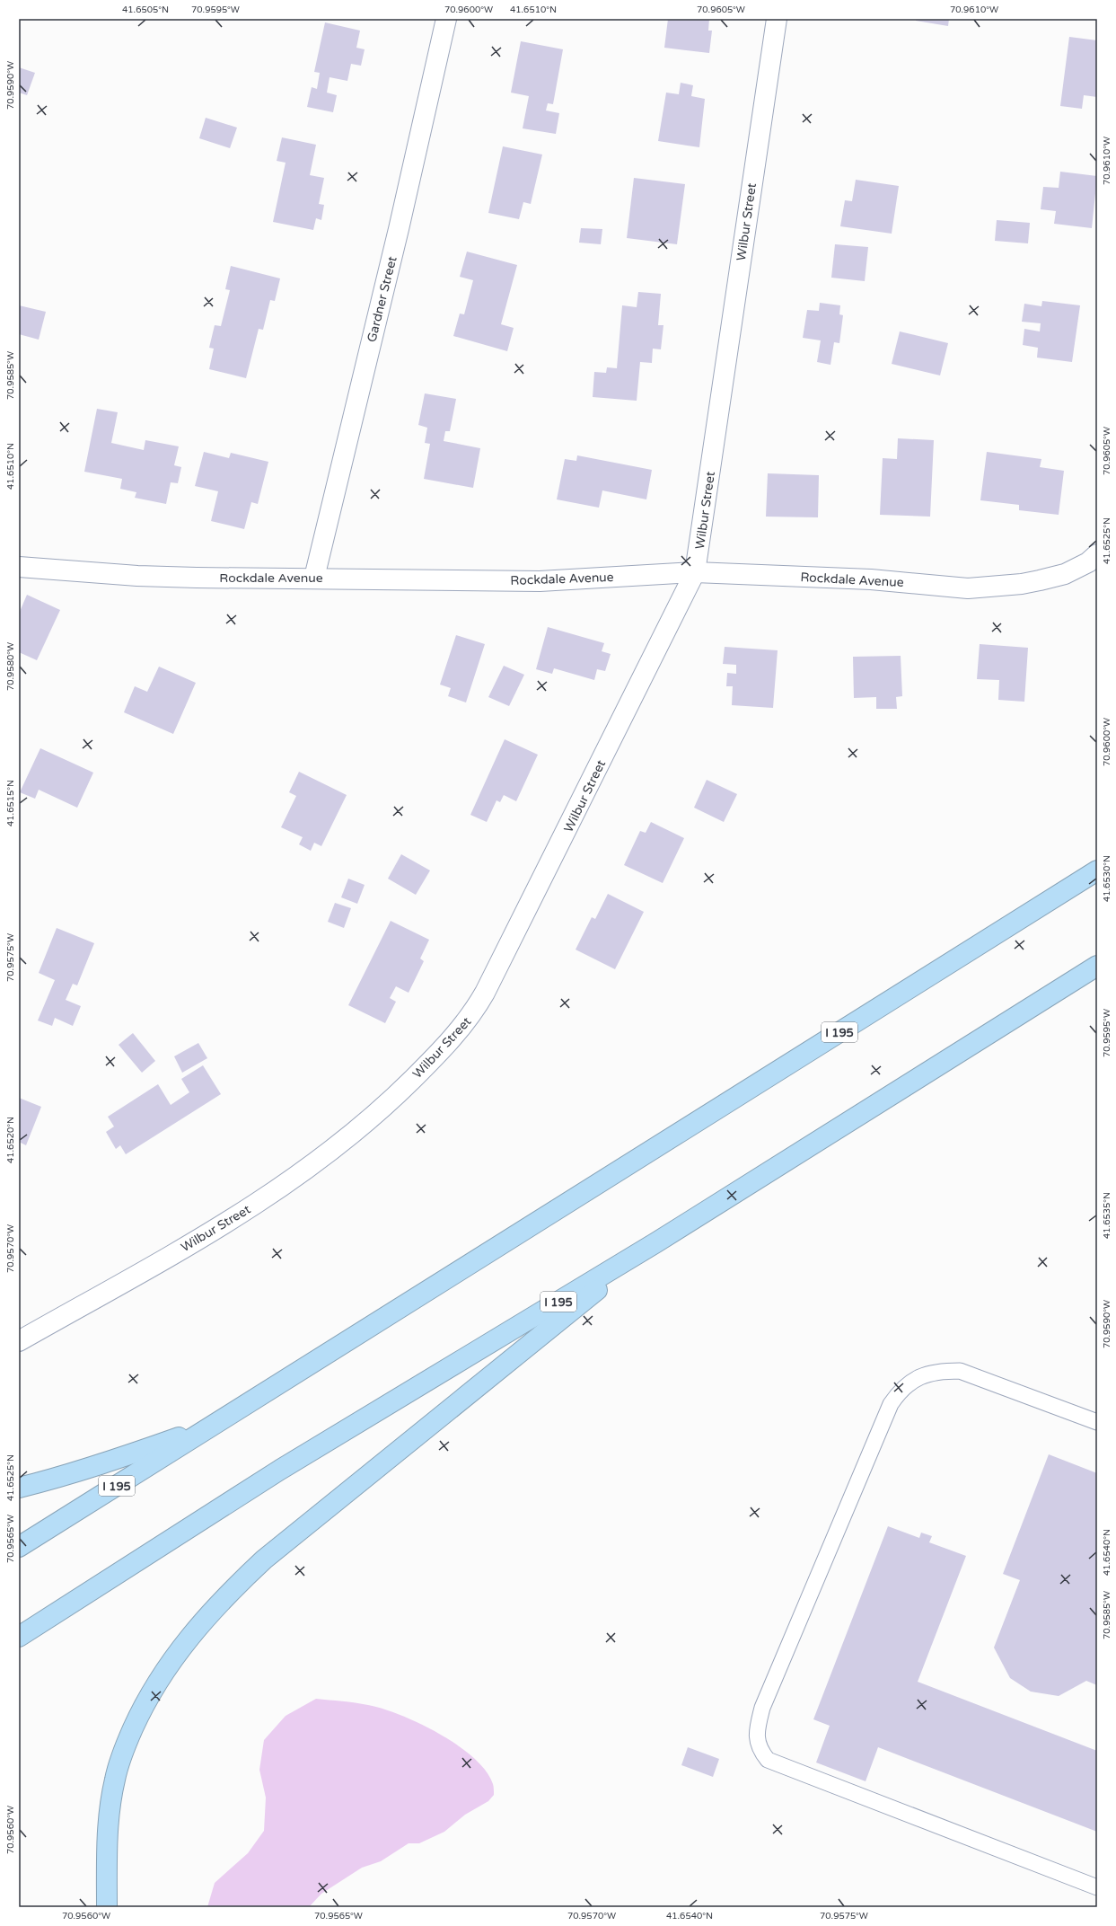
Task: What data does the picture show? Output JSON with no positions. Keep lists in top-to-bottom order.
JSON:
{
  "streets": {
    "highway": ["I 195"],
    "street": ["Wilbur Street", "Gardner Street", "Rockdale Avenue"]
  },
  "crossings": [
    ["Wilbur Street", "Rockdale Avenue"],
    ["Gardner Street", "Rockdale Avenue"]
  ],
  "coordinates": [
    "41.6505°N",
    "70.9595°W",
    "70.9600°W",
    "41.6510°N",
    "70.9605°W",
    "70.9610°W",
    "70.9590°W",
    "70.9585°W",
    "41.6525°N",
    "70.9580°W",
    "41.6515°N",
    "41.6530°N",
    "70.9575°W",
    "41.6520°N",
    "41.6535°N",
    "70.9570°W",
    "70.9565°W",
    "41.6540°N",
    "70.9560°W"
  ]
}
